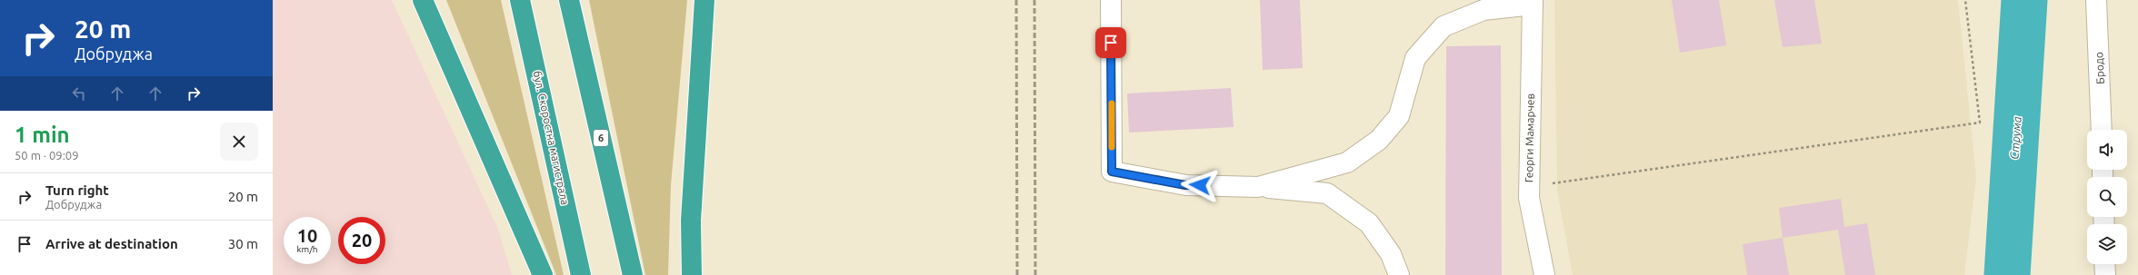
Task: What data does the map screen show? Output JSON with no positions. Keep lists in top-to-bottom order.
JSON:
{
  "streets": {
    "highway": ["бул. Скоростна магистрала", "6"],
    "street": ["Бродо", "Георги Мамарчев"]
  },
  "water": ["Струма"],
  "page": {
    "turn": ["20 m", "Добруджа"],
    "heading": ["1 min", "50 m · 09:09"],
    "list": [
      {
        "name": "Turn right",
        "note": "Добруджа",
        "value": "20 m"
      },
      {
        "name": "Arrive at destination",
        "value": "30 m"
      }
    ],
    "speed": "10 km/h",
    "limit": "20"
  }
}
